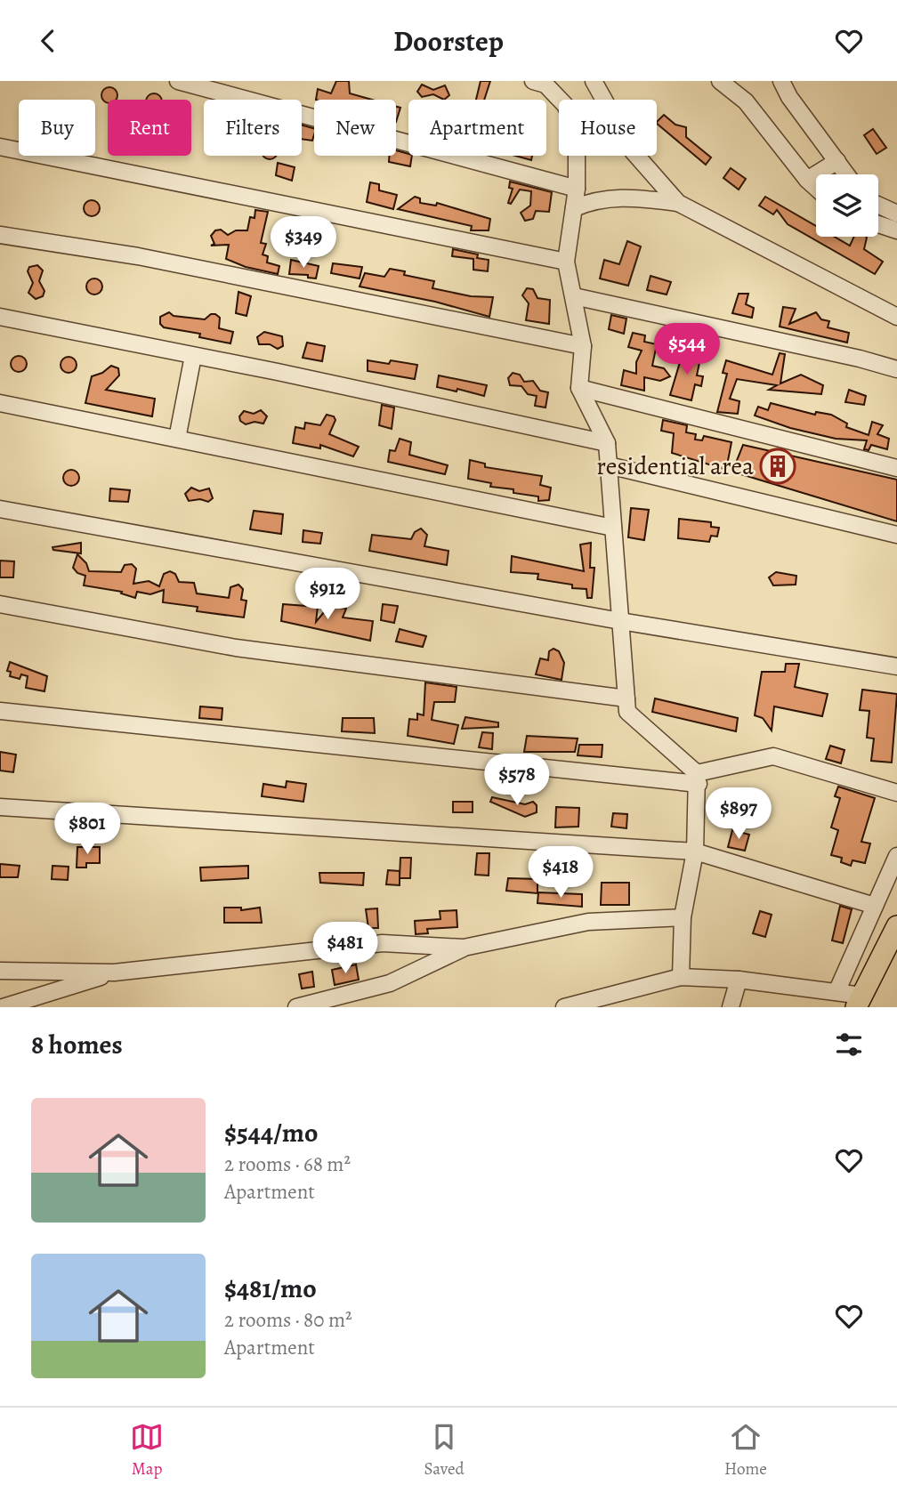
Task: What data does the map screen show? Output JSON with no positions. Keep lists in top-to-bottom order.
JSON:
{
  "places": {
    "building": ["residential area"]
  },
  "page": {
    "header": "Doorstep",
    "chip": [
      "Buy",
      "Rent",
      "Filters",
      "New",
      "Apartment",
      "House"
    ],
    "price": [
      "$349",
      "$544",
      "$912",
      "$578",
      "$897",
      "$801",
      "$418",
      "$481"
    ],
    "heading": "8 homes",
    "list": [
      {
        "name": "$544/mo",
        "note": "2 rooms · 68 m² · Apartment"
      },
      {
        "name": "$481/mo",
        "note": "2 rooms · 80 m² · Apartment"
      }
    ],
    "tabs": ["Map", "Saved", "Home"]
  }
}
